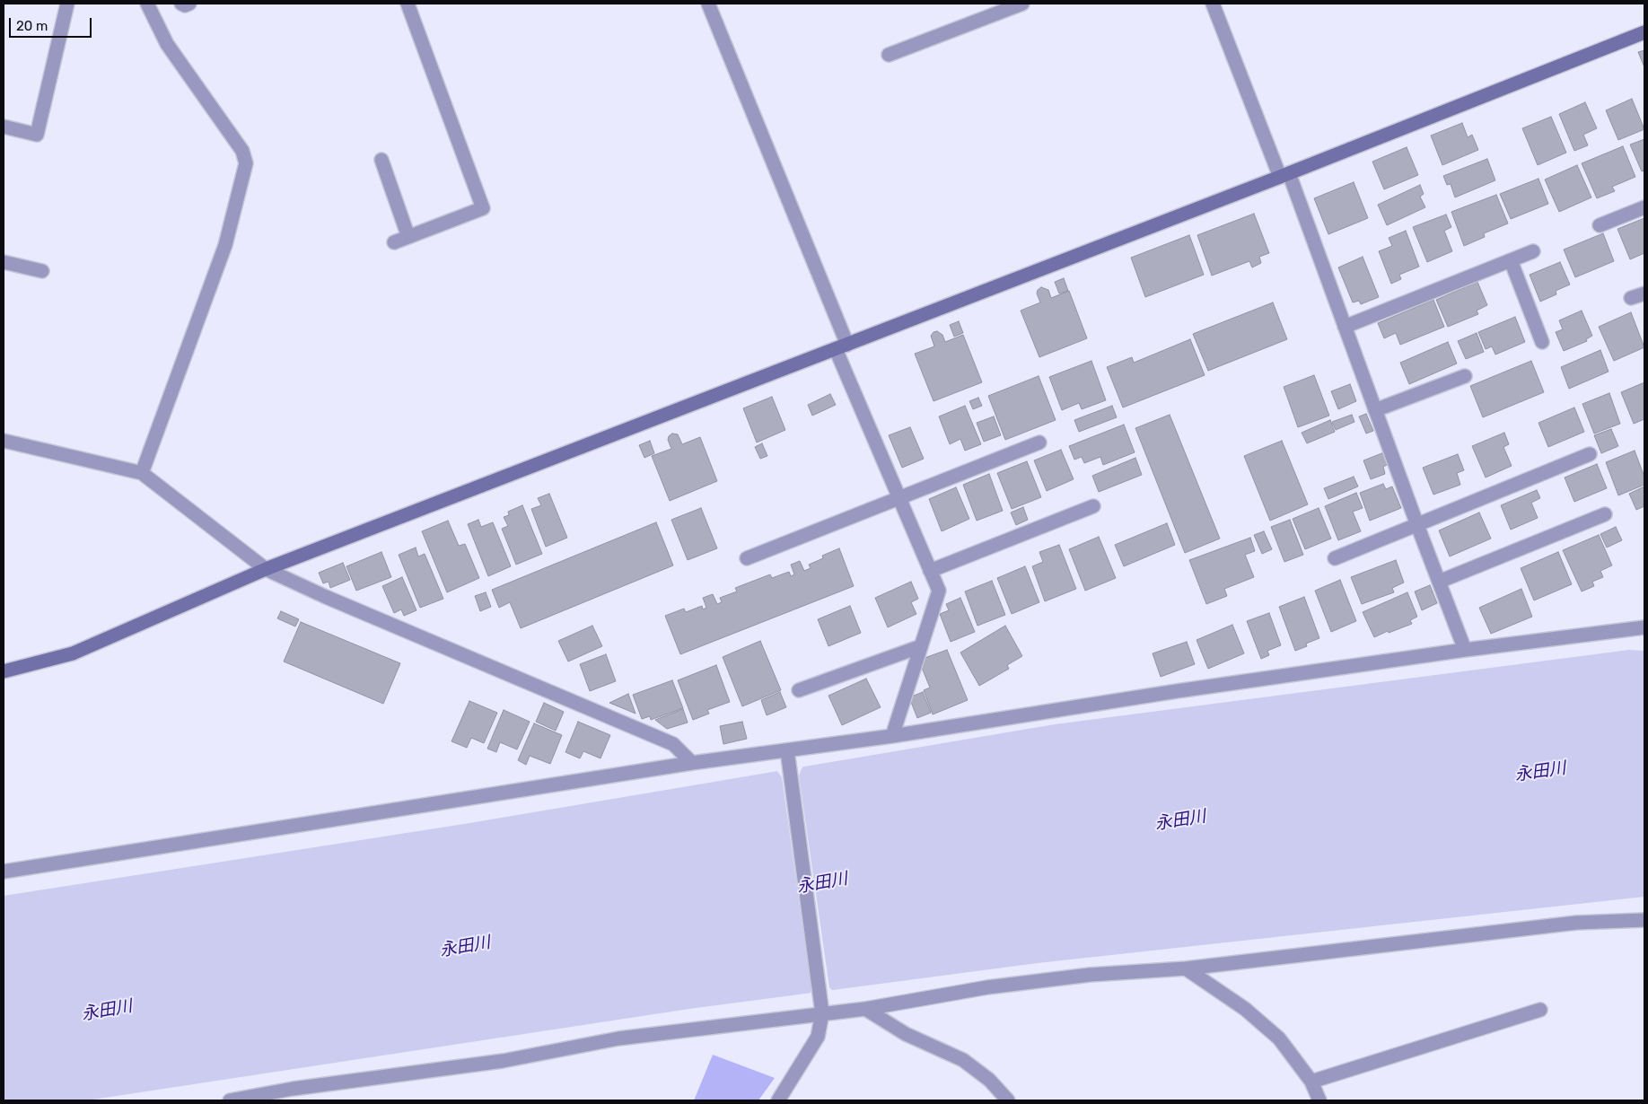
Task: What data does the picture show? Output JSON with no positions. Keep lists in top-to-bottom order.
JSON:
{
  "water": ["永田川"],
  "scale_bar": "20 m"
}
